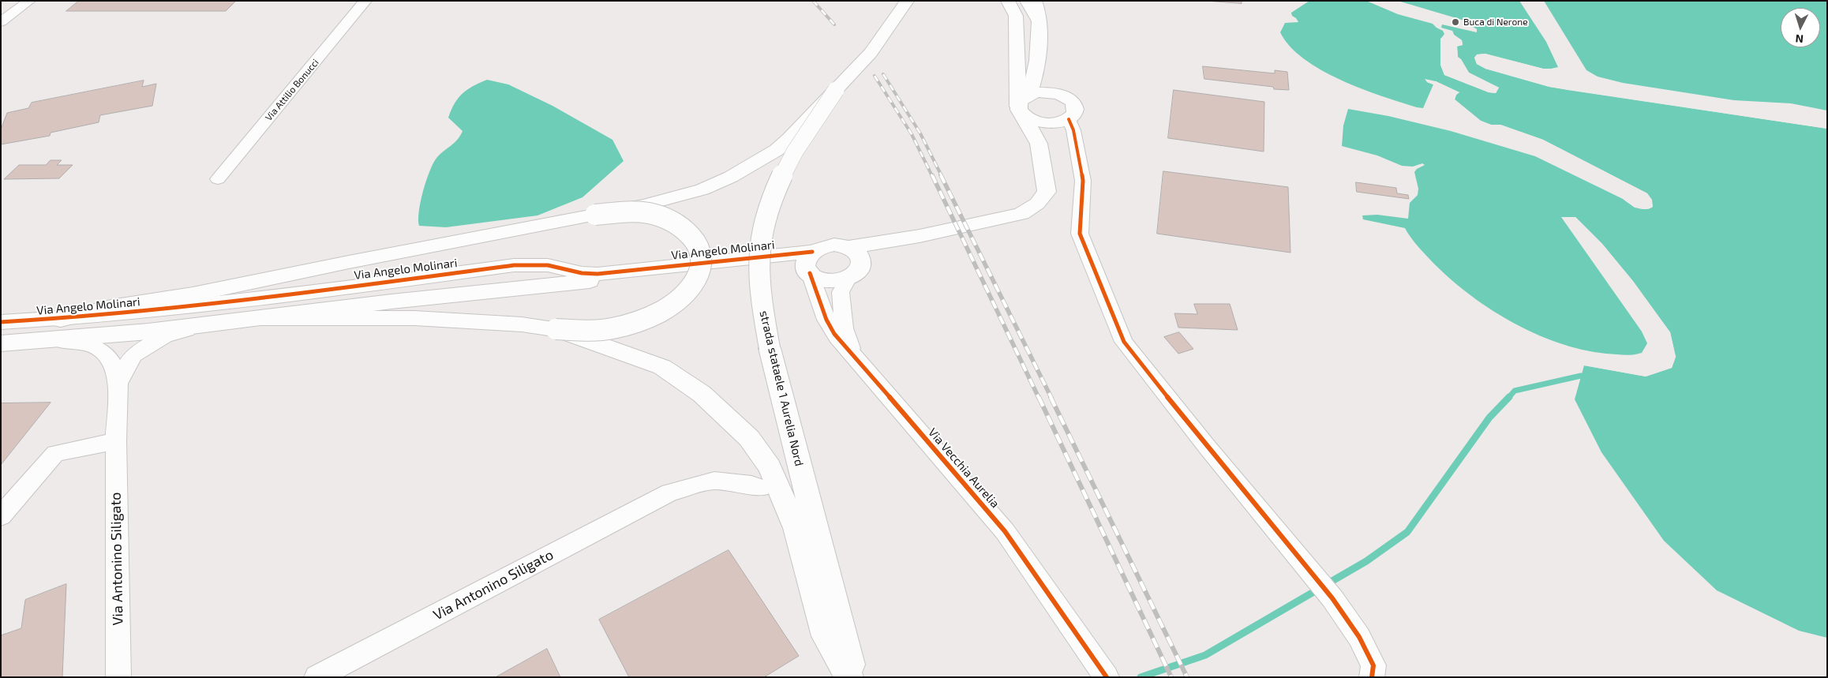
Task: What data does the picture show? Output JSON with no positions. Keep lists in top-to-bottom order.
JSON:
{
  "streets": {
    "main road": ["Via Angelo Molinari", "strada stataele 1 Aurelia Nord"],
    "street": ["Via Attilio Bonucci", "Via Vecchia Aurelia", "Via Antonino Siligato"]
  },
  "crossings": [
    ["Via Angelo Molinari", "Via Vecchia Aurelia"],
    ["Via Angelo Molinari", "Via Antonino Siligato"]
  ],
  "places": ["Buca di Nerone"],
  "north": "bottom"
}
